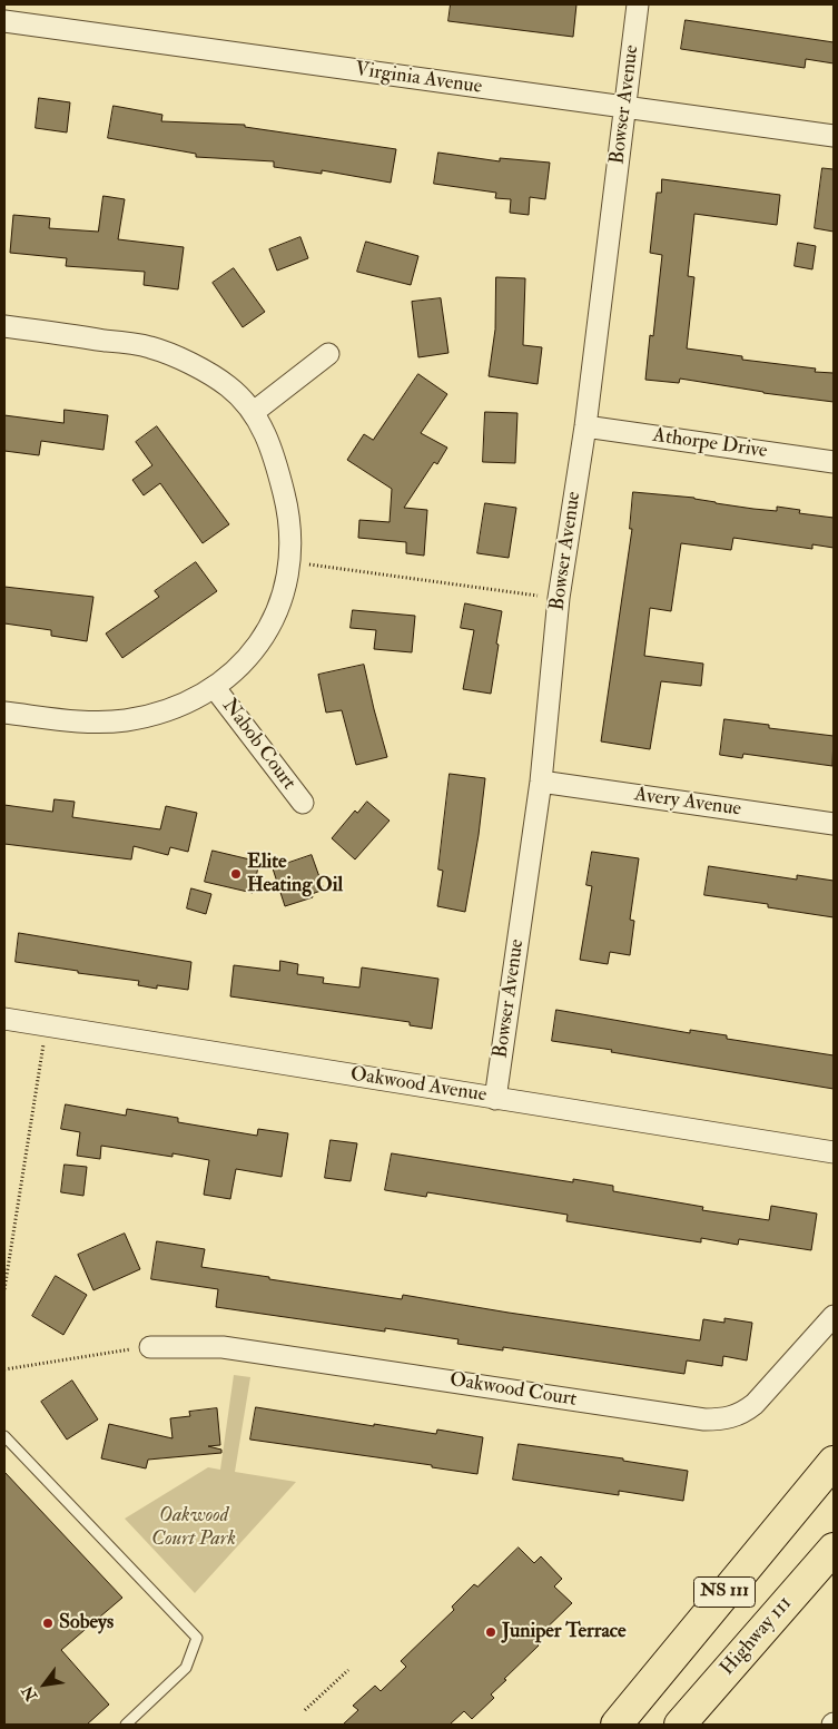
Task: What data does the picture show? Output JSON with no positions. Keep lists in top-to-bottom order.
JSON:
{
  "streets": {
    "highway": ["NS 111", "Highway 111"],
    "street": [
      "Virginia Avenue",
      "Bowser Avenue",
      "Athorpe Drive",
      "Nabob Court",
      "Avery Avenue",
      "Oakwood Avenue",
      "Oakwood Court"
    ]
  },
  "crossings": [
    ["Virginia Avenue", "Bowser Avenue"],
    ["Bowser Avenue", "Athorpe Drive"],
    ["Bowser Avenue", "Avery Avenue"],
    ["Bowser Avenue", "Oakwood Avenue"]
  ],
  "parks": ["Oakwood Court Park"],
  "places": ["Elite Heating Oil", "Sobeys", "Juniper Terrace"],
  "north": "bottom left"
}
